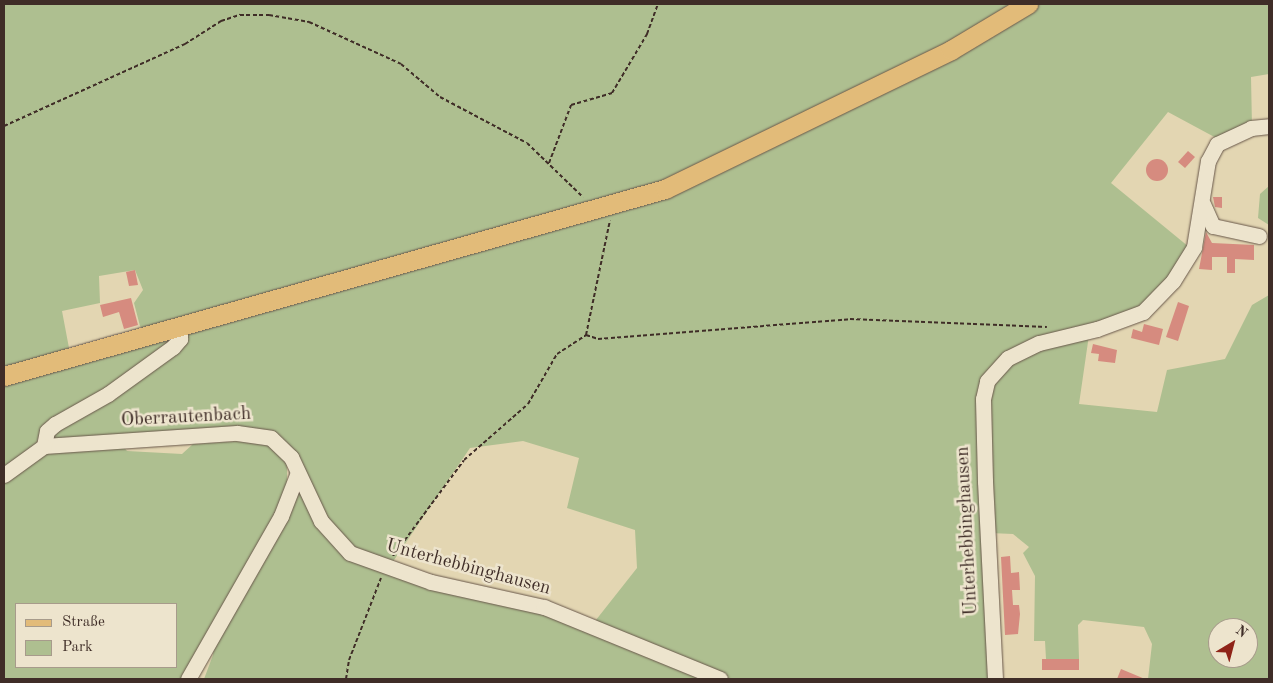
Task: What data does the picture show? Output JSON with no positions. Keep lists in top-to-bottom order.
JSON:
{
  "streets": {
    "street": ["Oberrautenbach", "Unterhebbinghausen"]
  },
  "crossings": [
    ["Oberrautenbach", "Unterhebbinghausen"]
  ],
  "legend": ["Straße", "Park"],
  "north": "top right"
}
